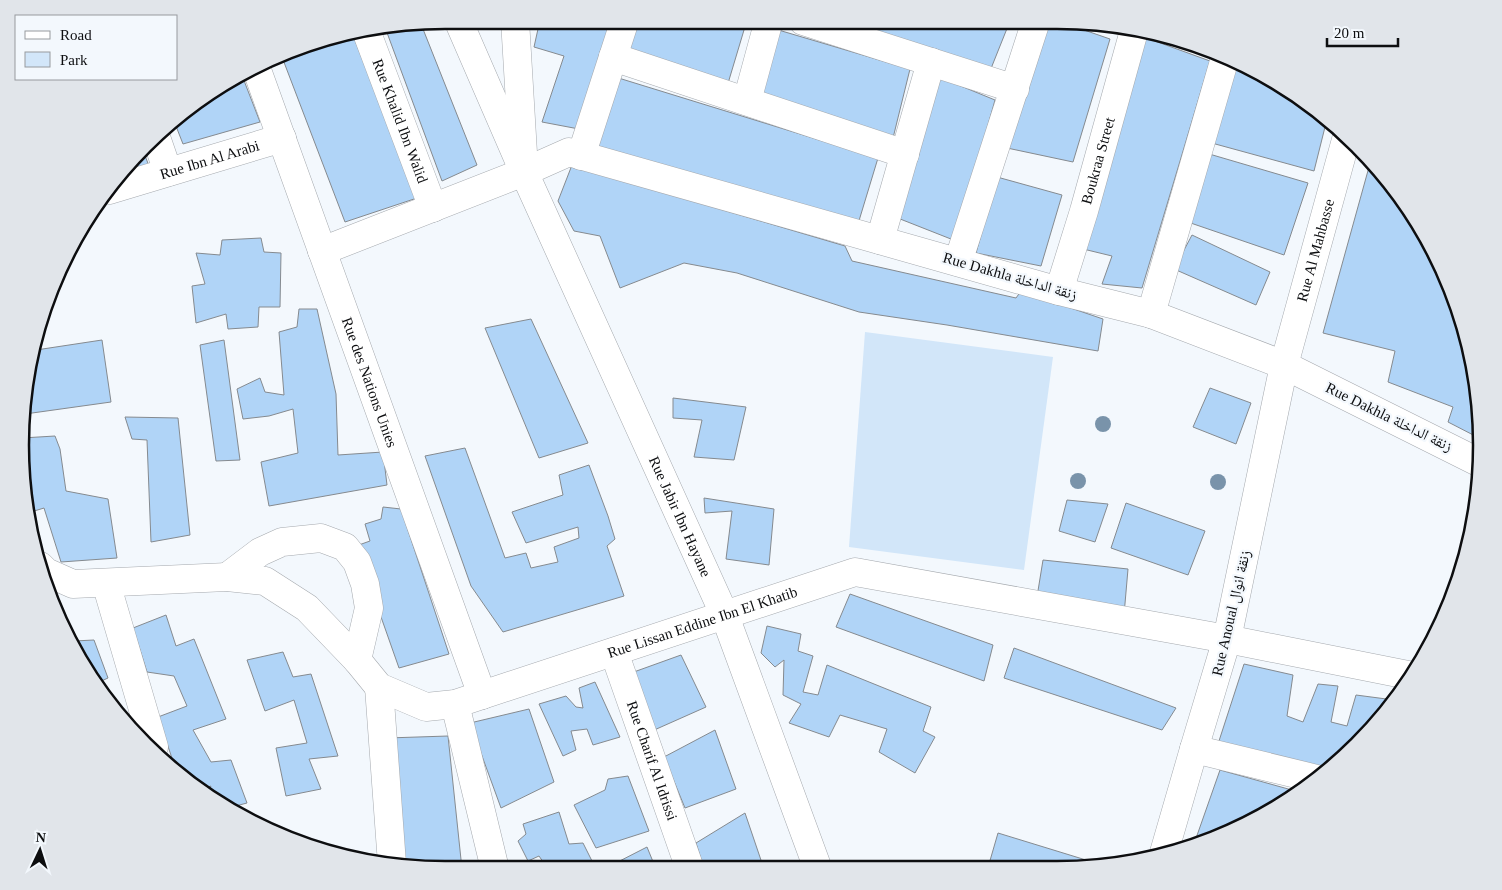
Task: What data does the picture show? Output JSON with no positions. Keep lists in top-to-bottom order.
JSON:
{
  "streets": {
    "street": [
      "Rue Khalid Ibn Walid",
      "Rue Ibn Al Arabi",
      "Boukraa Street",
      "Rue Al Mahbasse",
      "Rue Dakhla زنقة الداخلة",
      "Rue des Nations Unies",
      "Rue Jabir Ibn Hayane",
      "Rue Anoual زنقة انوال",
      "Rue Lissan Eddine Ibn El Khatib",
      "Rue Charif Al Idrissi"
    ]
  },
  "crossings": [
    ["Rue Khalid Ibn Walid", "Rue Dakhla زنقة الداخلة"],
    ["Rue Ibn Al Arabi", "Rue des Nations Unies"],
    ["Boukraa Street", "Rue Dakhla زنقة الداخلة"],
    ["Rue Al Mahbasse", "Rue Dakhla زنقة الداخلة"],
    ["Rue Al Mahbasse", "Rue Anoual زنقة انوال"],
    ["Rue Dakhla زنقة الداخلة", "Rue des Nations Unies"],
    ["Rue Dakhla زنقة الداخلة", "Rue Jabir Ibn Hayane"],
    ["Rue Dakhla زنقة الداخلة", "Rue Anoual زنقة انوال"],
    ["Rue des Nations Unies", "Rue Lissan Eddine Ibn El Khatib"],
    ["Rue Jabir Ibn Hayane", "Rue Lissan Eddine Ibn El Khatib"],
    ["Rue Anoual زنقة انوال", "Rue Lissan Eddine Ibn El Khatib"],
    ["Rue Lissan Eddine Ibn El Khatib", "Rue Charif Al Idrissi"]
  ],
  "legend": ["Road", "Park"],
  "scale_bar": "20 m",
  "north": "top"
}
